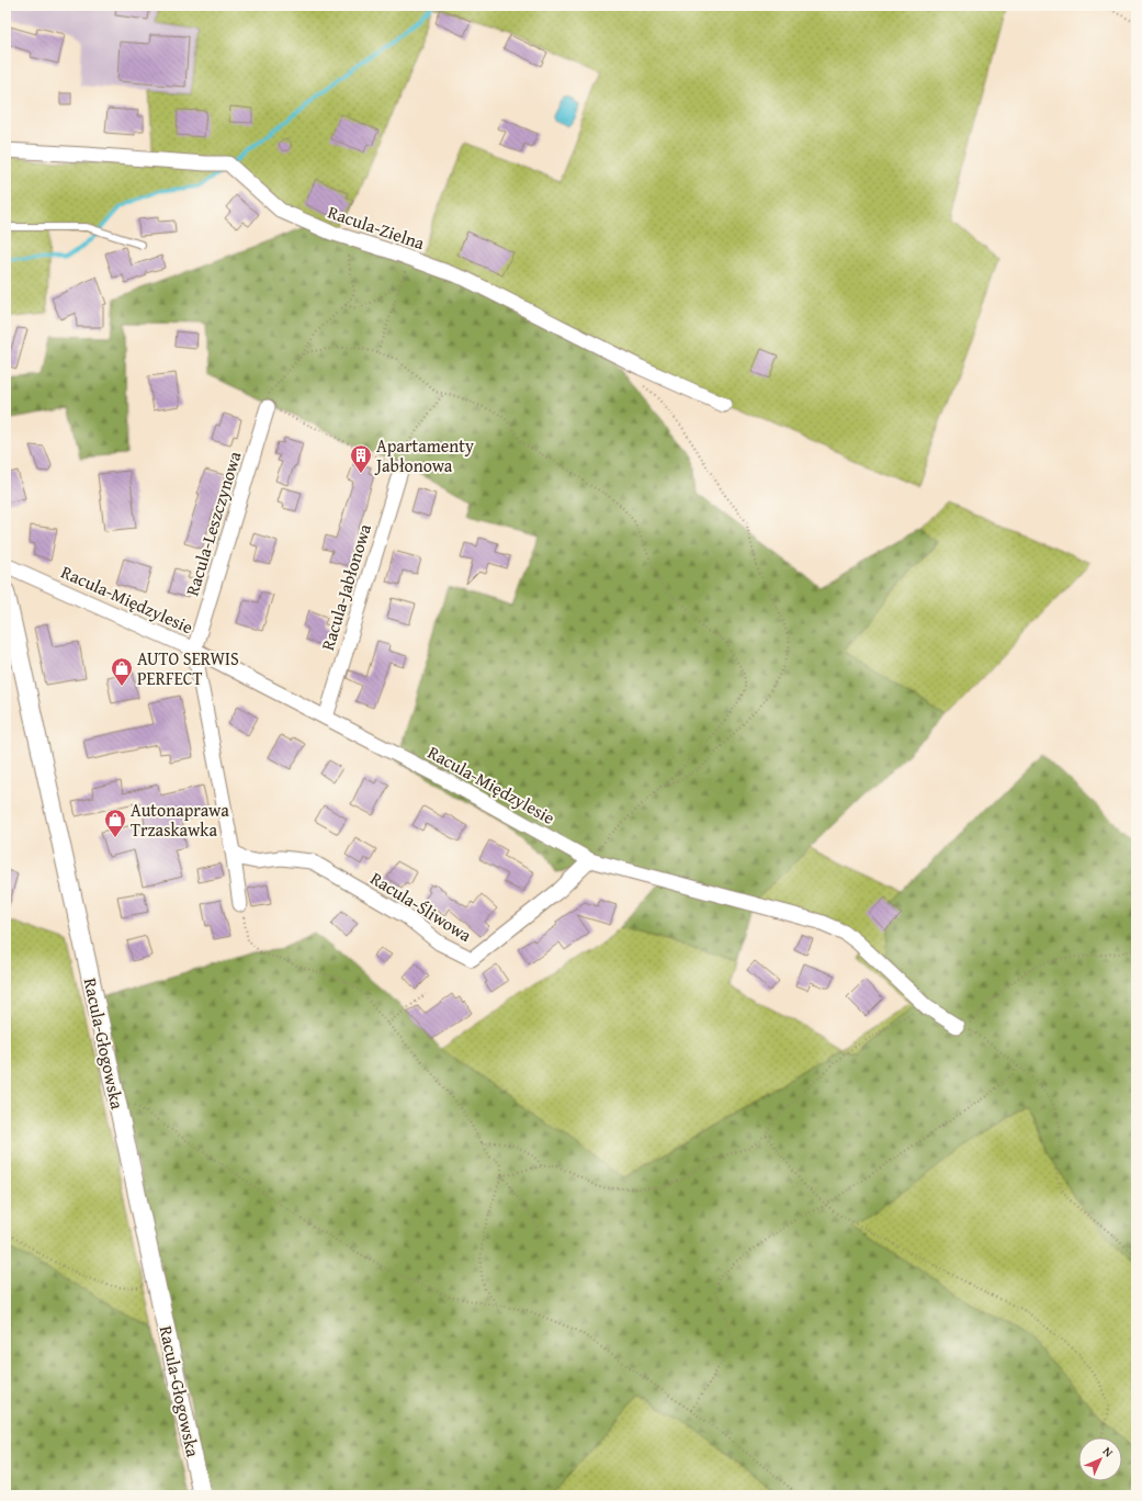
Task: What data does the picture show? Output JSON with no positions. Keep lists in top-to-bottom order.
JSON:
{
  "streets": {
    "street": [
      "Racula-Zielna",
      "Racula-Leszczynowa",
      "Racula-Jabłonowa",
      "Racula-Międzylesie",
      "Racula-Śliwowa",
      "Racula-Głogowska"
    ]
  },
  "crossings": [
    ["Racula-Leszczynowa", "Racula-Międzylesie"],
    ["Racula-Jabłonowa", "Racula-Międzylesie"],
    ["Racula-Międzylesie", "Racula-Śliwowa"]
  ],
  "places": {
    "building": ["Apartamenty Jabłonowa"],
    "shop": ["AUTO SERWIS PERFECT", "Autonaprawa Trzaskawka"]
  },
  "north": "top right"
}
